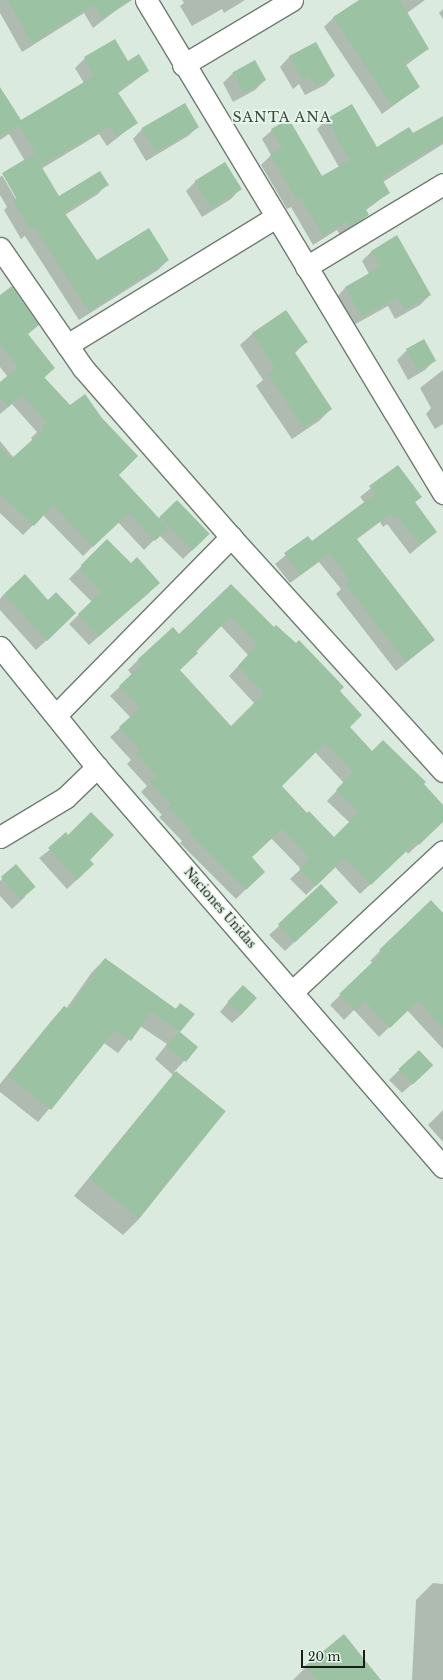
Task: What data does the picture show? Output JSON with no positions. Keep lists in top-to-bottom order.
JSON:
{
  "streets": {
    "street": ["Naciones Unidas"]
  },
  "districts": ["SANTA ANA"],
  "scale_bar": "20 m"
}
